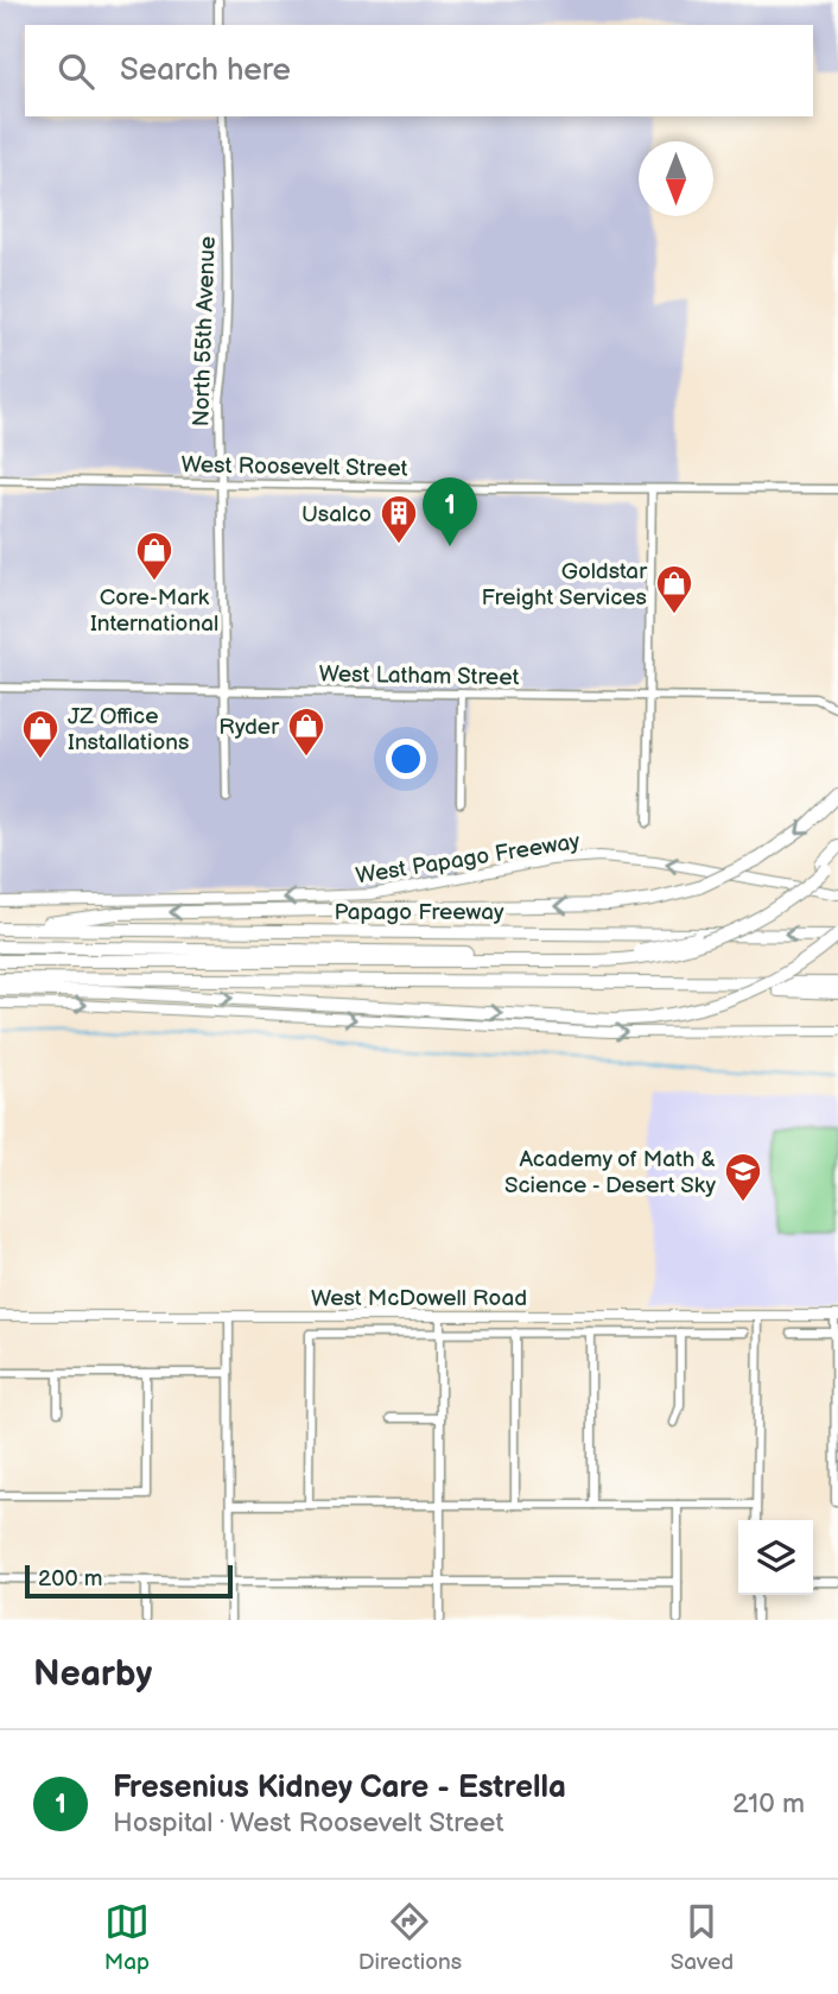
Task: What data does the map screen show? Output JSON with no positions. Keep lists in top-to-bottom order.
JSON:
{
  "streets": {
    "highway": ["Papago Freeway"],
    "main road": ["West Papago Freeway", "West McDowell Road"],
    "street": ["North 55th Avenue", "West Roosevelt Street", "West Latham Street"]
  },
  "crossings": [
    ["North 55th Avenue", "West Roosevelt Street"],
    ["North 55th Avenue", "West Latham Street"]
  ],
  "one_way": ["West Papago Freeway"],
  "places": {
    "building": ["Usalco"],
    "shop": [
      "Core-Mark International",
      "Goldstar Freight Services",
      "Ryder",
      "JZ Office Installations"
    ],
    "school or university": ["Academy of Math & Science - Desert Sky"]
  },
  "scale_bar": "200 m",
  "north": "bottom",
  "page": {
    "search": "Search here",
    "pins": "1",
    "scale": "200 m",
    "heading": "Nearby",
    "list": [
      {
        "mark": "1",
        "name": "Fresenius Kidney Care - Estrella",
        "note": "Hospital · West Roosevelt Street",
        "value": "210 m"
      }
    ],
    "nav": ["Map", "Directions", "Saved"]
  }
}
